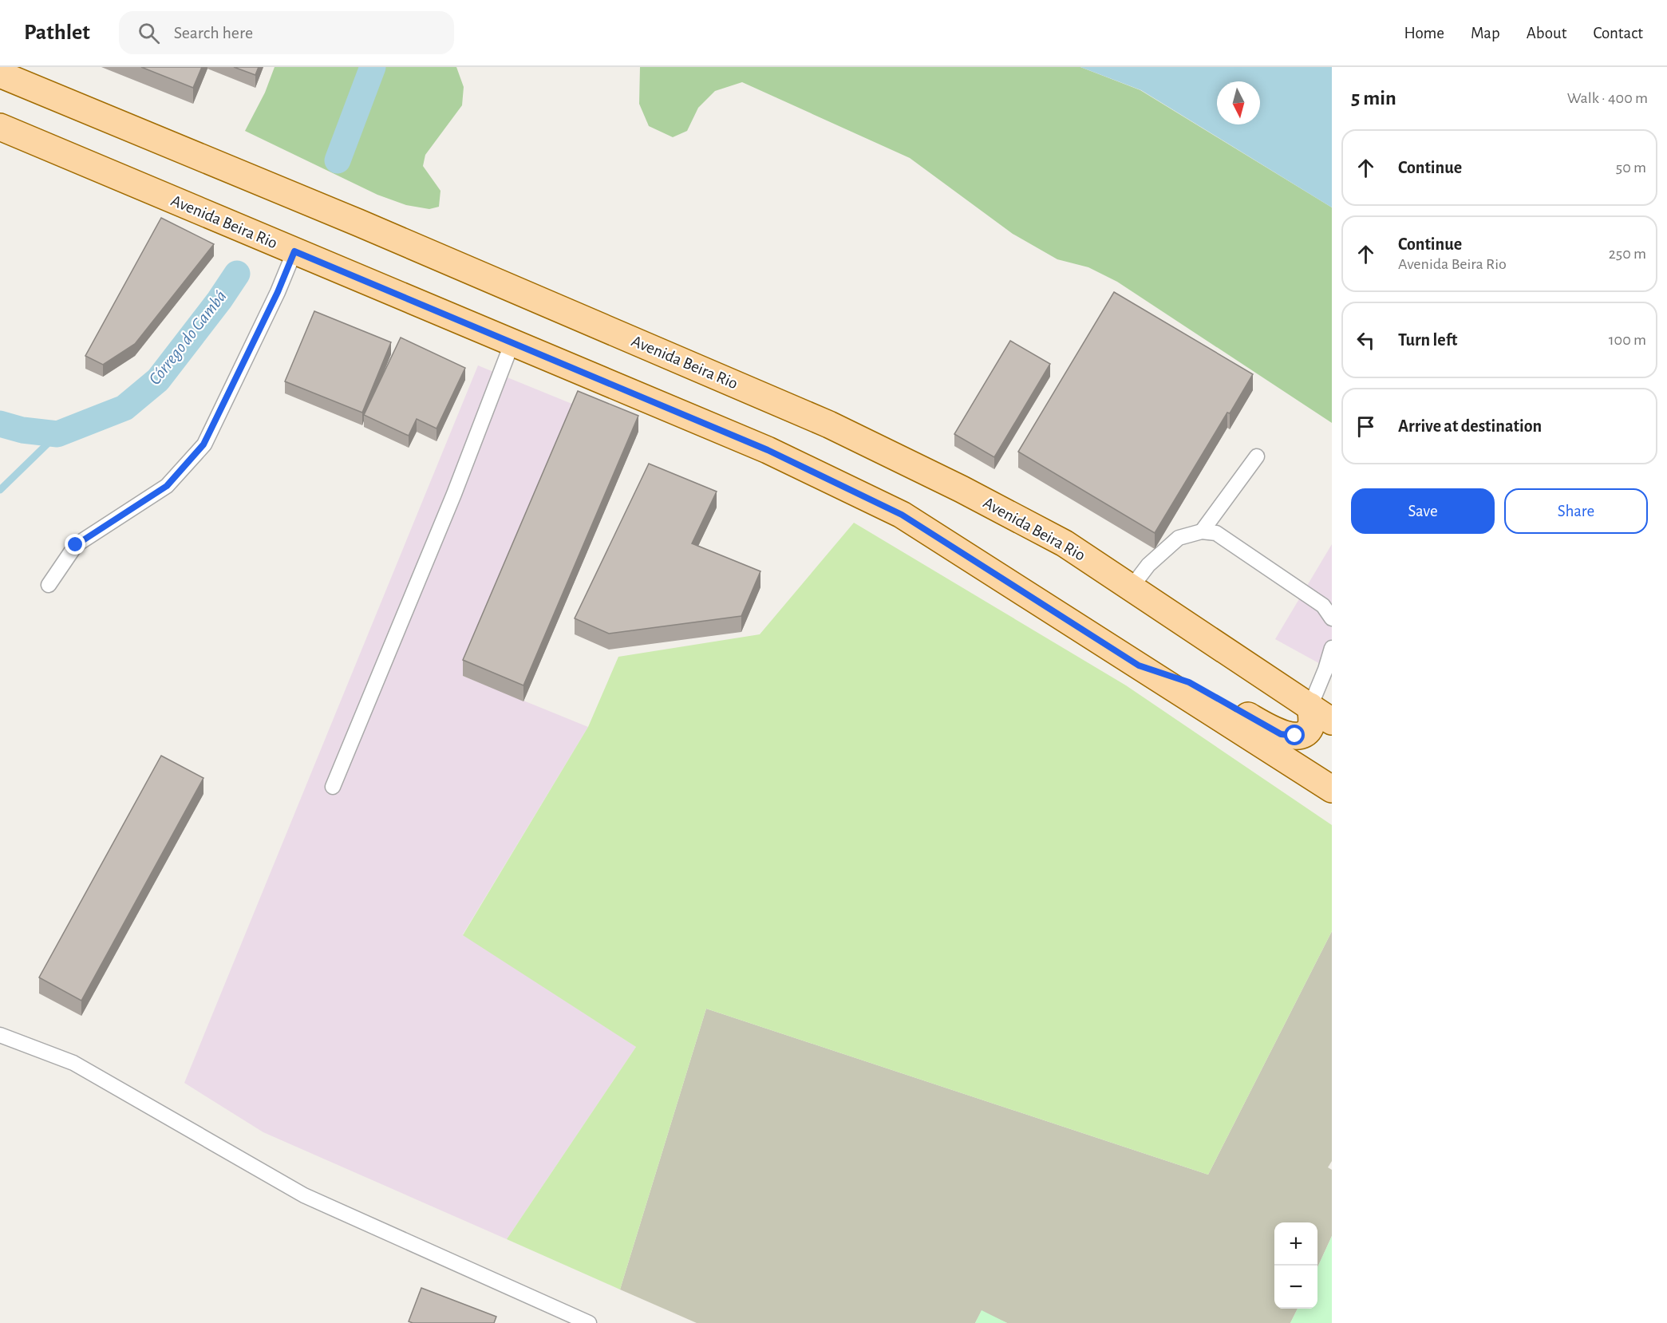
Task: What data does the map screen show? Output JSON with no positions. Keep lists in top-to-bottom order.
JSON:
{
  "streets": {
    "main road": ["Avenida Beira Rio"]
  },
  "water": ["Córrego do Gambá"],
  "north": "bottom",
  "page": {
    "header": "Pathlet",
    "search": "Search here",
    "nav": [
      "Home",
      "Map",
      "About",
      "Contact"
    ],
    "heading": ["5 min", "Walk · 400 m"],
    "list": [
      ["Continue", "50 m"],
      ["Continue", "Avenida Beira Rio", "250 m"],
      ["Turn left", "100 m"],
      "Arrive at destination"
    ],
    "buttons": ["Save", "Share"],
    "map_buttons": ["+", "−"]
  }
}
